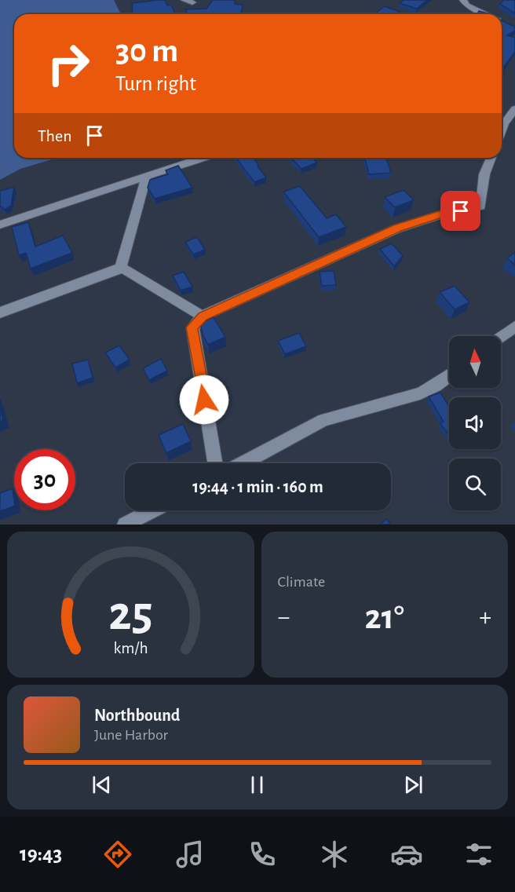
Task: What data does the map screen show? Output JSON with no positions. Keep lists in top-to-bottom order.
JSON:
{
  "north": "top",
  "page": {
    "turn": ["30 m", "Turn right"],
    "then": "Then",
    "limit": "30",
    "trip": "19:44 · 1 min · 160 m",
    "tile": "Climate",
    "heat": ["−", "21°", "+"],
    "song": ["Northbound", "June Harbor"],
    "tabs": "19:43",
    "gauge": ["25", "km/h"]
  }
}
